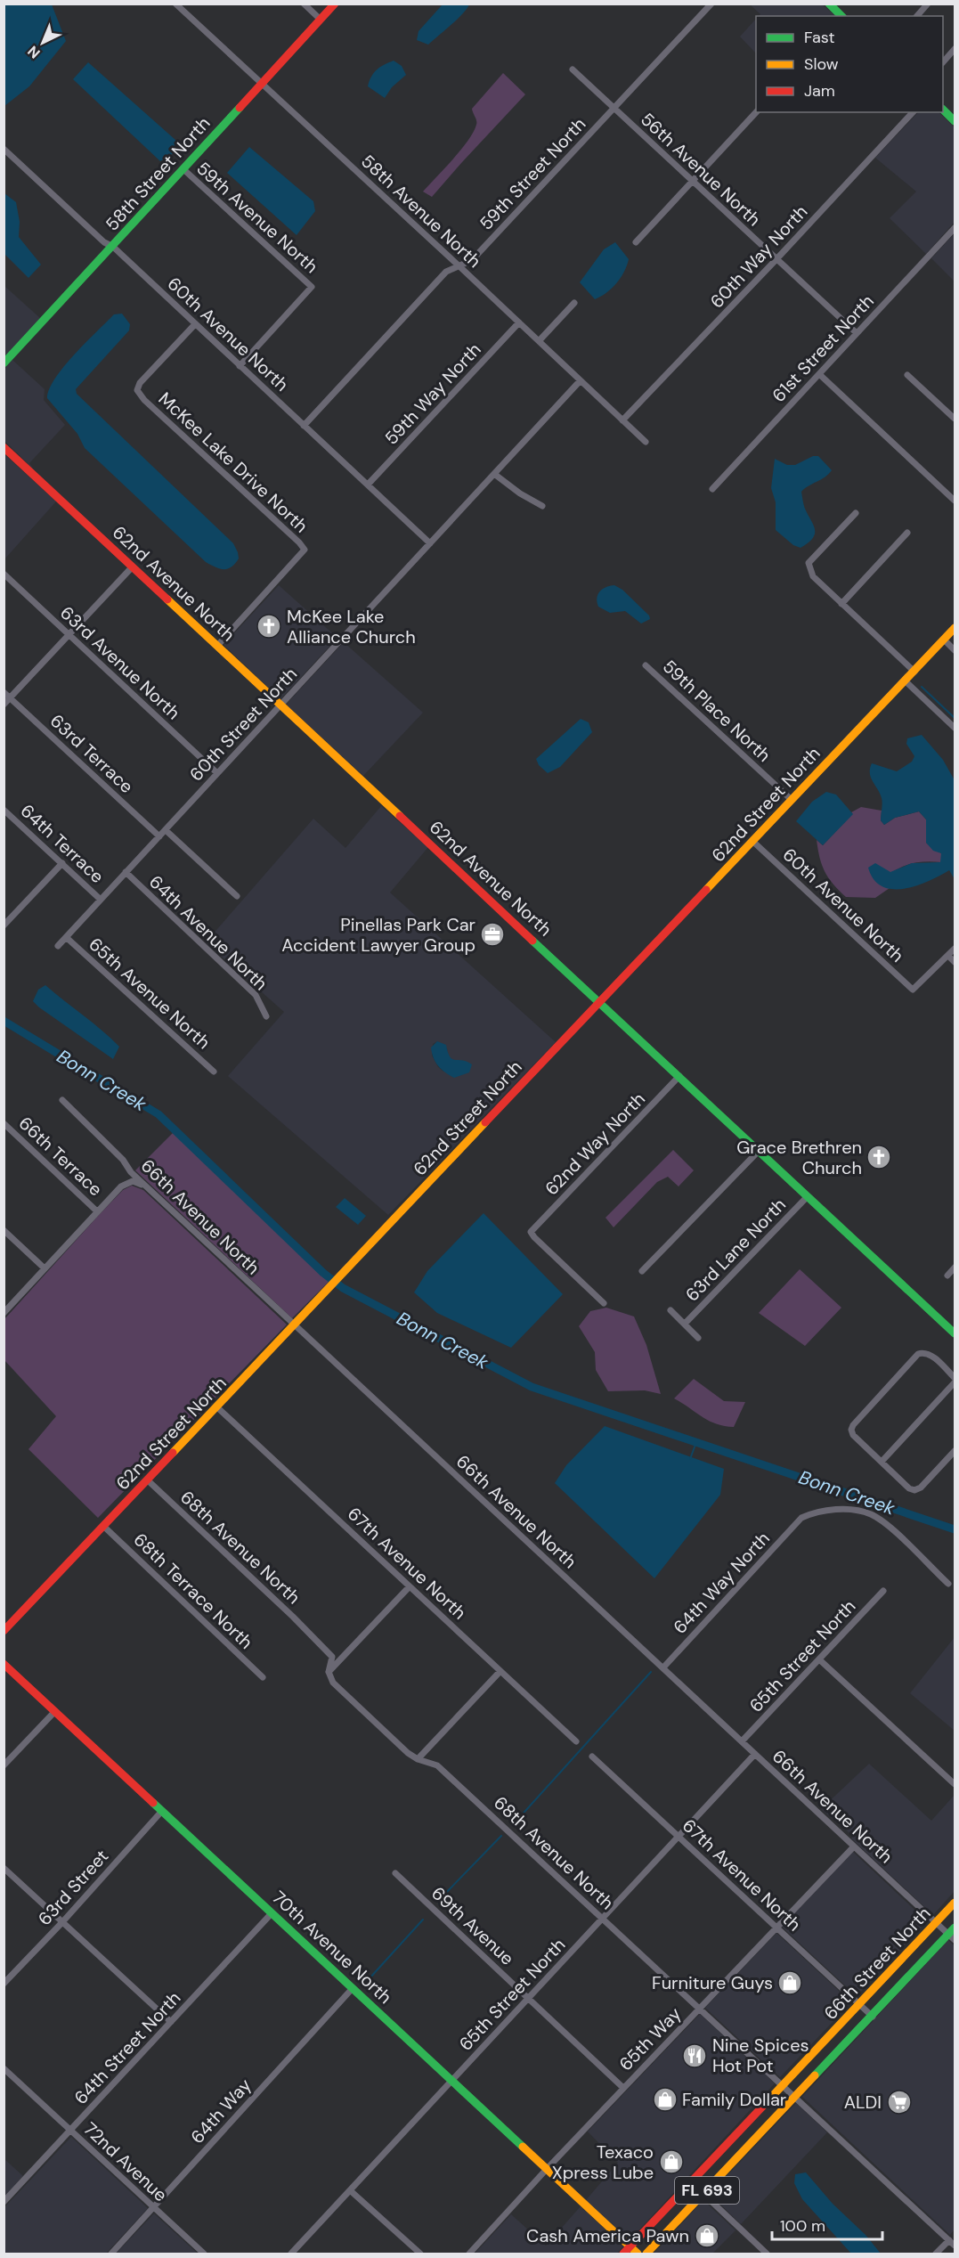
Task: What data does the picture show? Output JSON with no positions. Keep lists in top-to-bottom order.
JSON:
{
  "streets": {
    "street": [
      "56th Avenue North",
      "58th Street North",
      "59th Street North",
      "58th Avenue North",
      "59th Avenue North",
      "60th Way North",
      "60th Avenue North",
      "61st Street North",
      "59th Way North",
      "McKee Lake Drive North",
      "62nd Avenue North",
      "63rd Avenue North",
      "59th Place North",
      "60th Street North",
      "63rd Terrace",
      "62nd Street North",
      "64th Terrace",
      "64th Avenue North",
      "65th Avenue North",
      "62nd Way North",
      "66th Terrace",
      "66th Avenue North",
      "63rd Lane North",
      "68th Avenue North",
      "67th Avenue North",
      "64th Way North",
      "68th Terrace North",
      "65th Street North",
      "63rd Street",
      "69th Avenue",
      "70th Avenue North",
      "66th Street North",
      "65th Way",
      "64th Street North",
      "64th Way",
      "72nd Avenue",
      "FL 693"
    ]
  },
  "crossings": [
    ["56th Avenue North", "59th Street North"],
    ["56th Avenue North", "60th Way North"],
    ["56th Avenue North", "61st Street North"],
    ["58th Street North", "58th Avenue North"],
    ["58th Street North", "59th Avenue North"],
    ["58th Street North", "60th Avenue North"],
    ["59th Street North", "58th Avenue North"],
    ["59th Street North", "60th Avenue North"],
    ["58th Avenue North", "60th Way North"],
    ["58th Avenue North", "59th Way North"],
    ["58th Avenue North", "60th Street North"],
    ["59th Avenue North", "60th Avenue North"],
    ["60th Avenue North", "59th Way North"],
    ["60th Avenue North", "McKee Lake Drive North"],
    ["60th Avenue North", "60th Street North"],
    ["60th Avenue North", "62nd Street North"],
    ["McKee Lake Drive North", "62nd Avenue North"],
    ["62nd Avenue North", "60th Street North"],
    ["62nd Avenue North", "62nd Street North"],
    ["62nd Avenue North", "62nd Way North"],
    ["62nd Avenue North", "63rd Lane North"],
    ["63rd Avenue North", "60th Street North"],
    ["59th Place North", "62nd Street North"],
    ["60th Street North", "63rd Terrace"],
    ["60th Street North", "64th Terrace"],
    ["60th Street North", "64th Avenue North"],
    ["60th Street North", "65th Avenue North"],
    ["62nd Street North", "66th Avenue North"],
    ["62nd Street North", "68th Avenue North"],
    ["62nd Street North", "67th Avenue North"],
    ["62nd Street North", "68th Terrace North"],
    ["66th Avenue North", "64th Way North"],
    ["66th Avenue North", "65th Street North"],
    ["66th Avenue North", "66th Street North"],
    ["66th Avenue North", "65th Way"],
    ["68th Avenue North", "65th Street North"],
    ["68th Avenue North", "66th Street North"],
    ["68th Avenue North", "65th Way"],
    ["67th Avenue North", "65th Street North"],
    ["67th Avenue North", "66th Street North"],
    ["67th Avenue North", "65th Way"],
    ["65th Street North", "69th Avenue"],
    ["65th Street North", "70th Avenue North"],
    ["63rd Street", "70th Avenue North"],
    ["69th Avenue", "65th Way"],
    ["70th Avenue North", "66th Street North"],
    ["70th Avenue North", "65th Way"],
    ["70th Avenue North", "64th Street North"],
    ["70th Avenue North", "64th Way"],
    ["64th Street North", "72nd Avenue"],
    ["64th Way", "72nd Avenue"]
  ],
  "water": ["Bonn Creek"],
  "places": {
    "church": ["McKee Lake Alliance Church", "Grace Brethren Church"],
    "office": ["Pinellas Park Car Accident Lawyer Group"],
    "shop": [
      "Furniture Guys",
      "Family Dollar",
      "Texaco Xpress Lube",
      "Cash America Pawn"
    ],
    "restaurant": ["Nine Spices Hot Pot"],
    "supermarket": ["ALDI"]
  },
  "legend": ["Fast", "Slow", "Jam"],
  "scale_bar": "100 m",
  "north": "bottom left"
}
